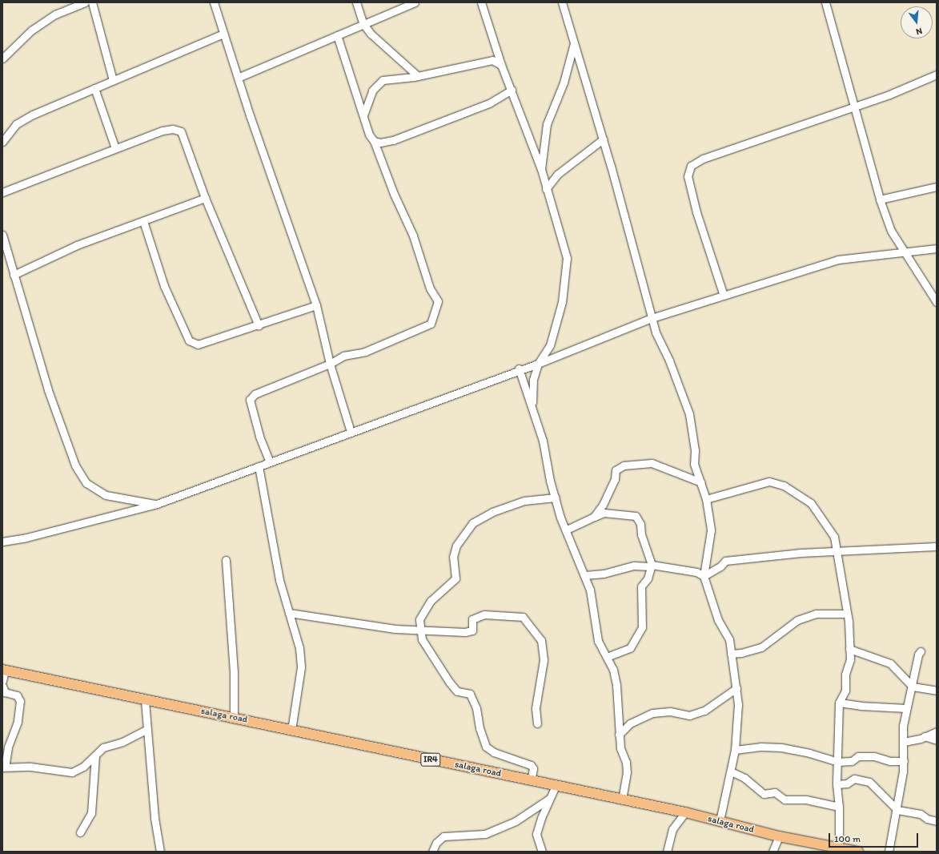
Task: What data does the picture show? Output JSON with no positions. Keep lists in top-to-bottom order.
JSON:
{
  "streets": {
    "main road": ["salaga road", "IR4"]
  },
  "scale_bar": "100 m",
  "north": "bottom"
}
